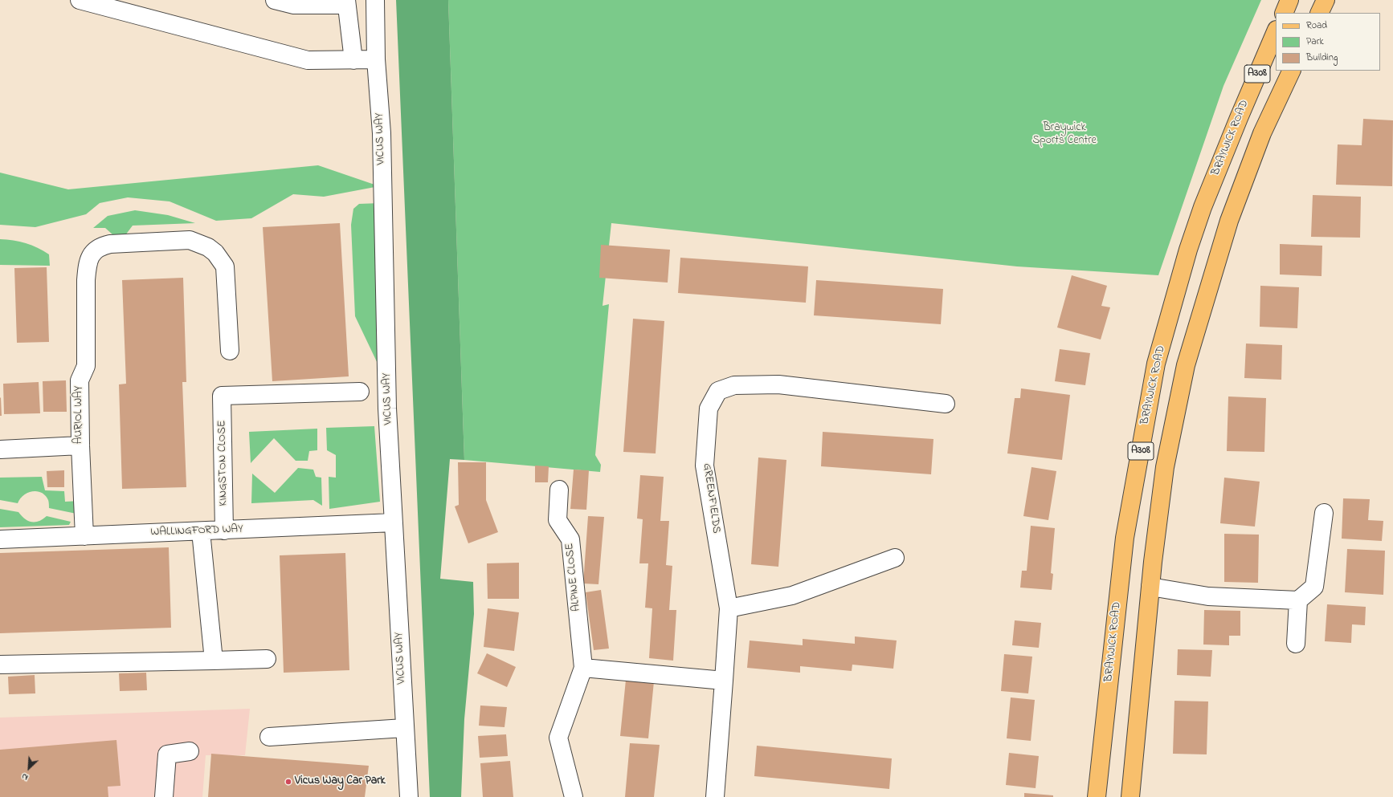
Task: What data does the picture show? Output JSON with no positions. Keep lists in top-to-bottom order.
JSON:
{
  "streets": {
    "main road": ["A308", "BRAYWICK ROAD"],
    "street": [
      "VICUS WAY",
      "AURIOL WAY",
      "KINGSTON CLOSE",
      "GREENFIELDS",
      "WALLINGFORD WAY",
      "ALPINE CLOSE"
    ]
  },
  "crossings": [
    ["VICUS WAY", "WALLINGFORD WAY"],
    ["AURIOL WAY", "WALLINGFORD WAY"],
    ["KINGSTON CLOSE", "WALLINGFORD WAY"]
  ],
  "parks": ["Braywick Sports Centre"],
  "places": ["Vicus Way Car Park"],
  "legend": ["Road", "Park", "Building"],
  "north": "bottom left"
}
